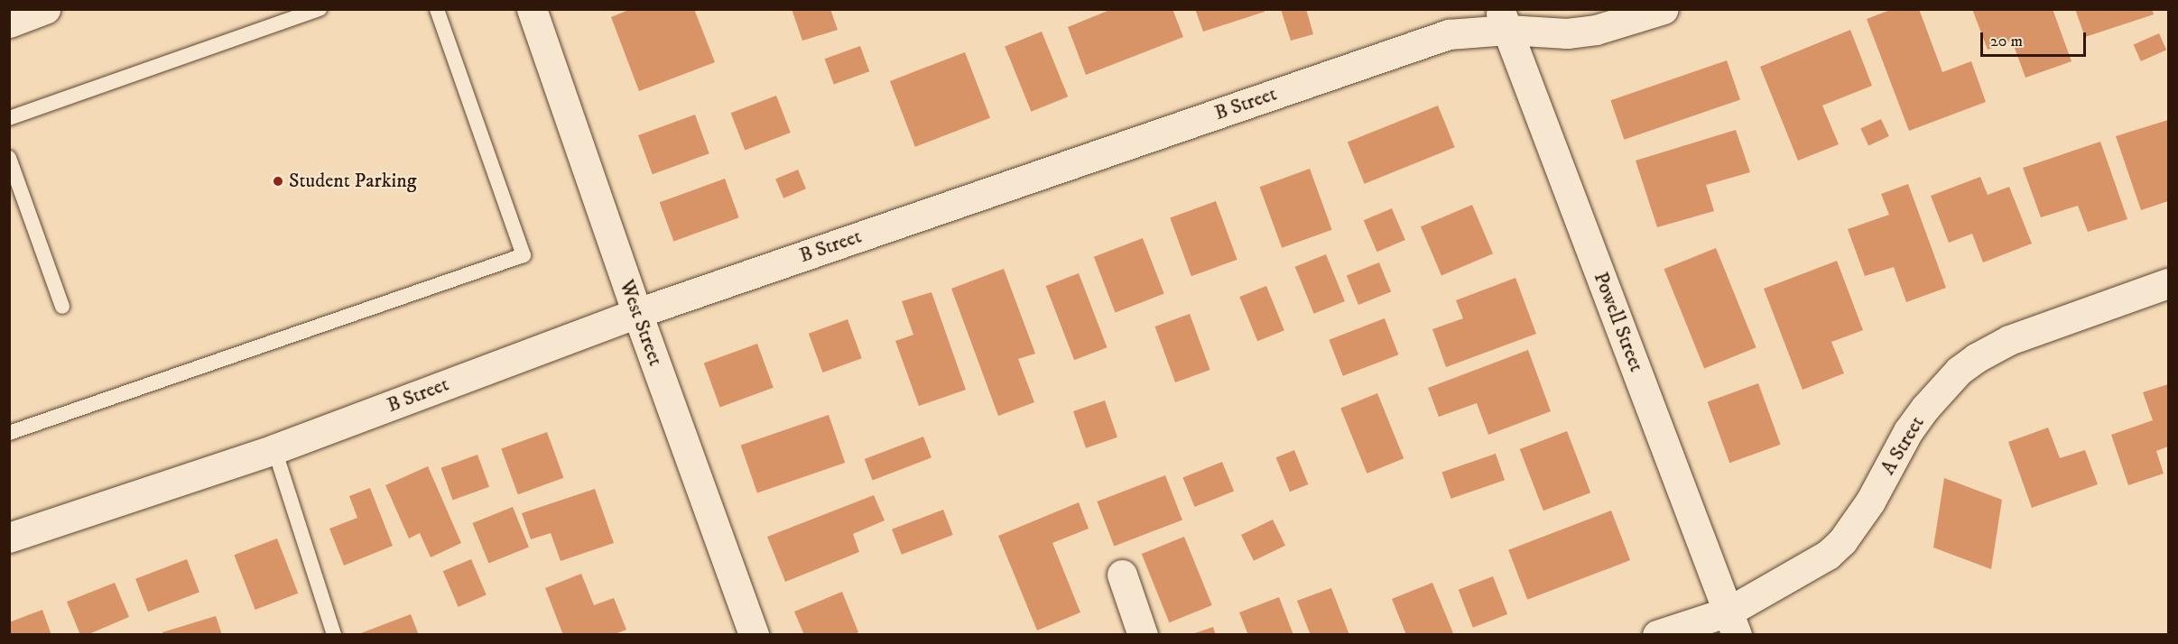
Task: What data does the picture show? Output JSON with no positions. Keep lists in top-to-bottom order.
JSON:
{
  "streets": {
    "street": [
      "B Street",
      "Powell Street",
      "West Street",
      "A Street"
    ]
  },
  "crossings": [
    ["B Street", "Powell Street"],
    ["B Street", "West Street"],
    ["Powell Street", "A Street"]
  ],
  "places": ["Student Parking"],
  "scale_bar": "20 m"
}
